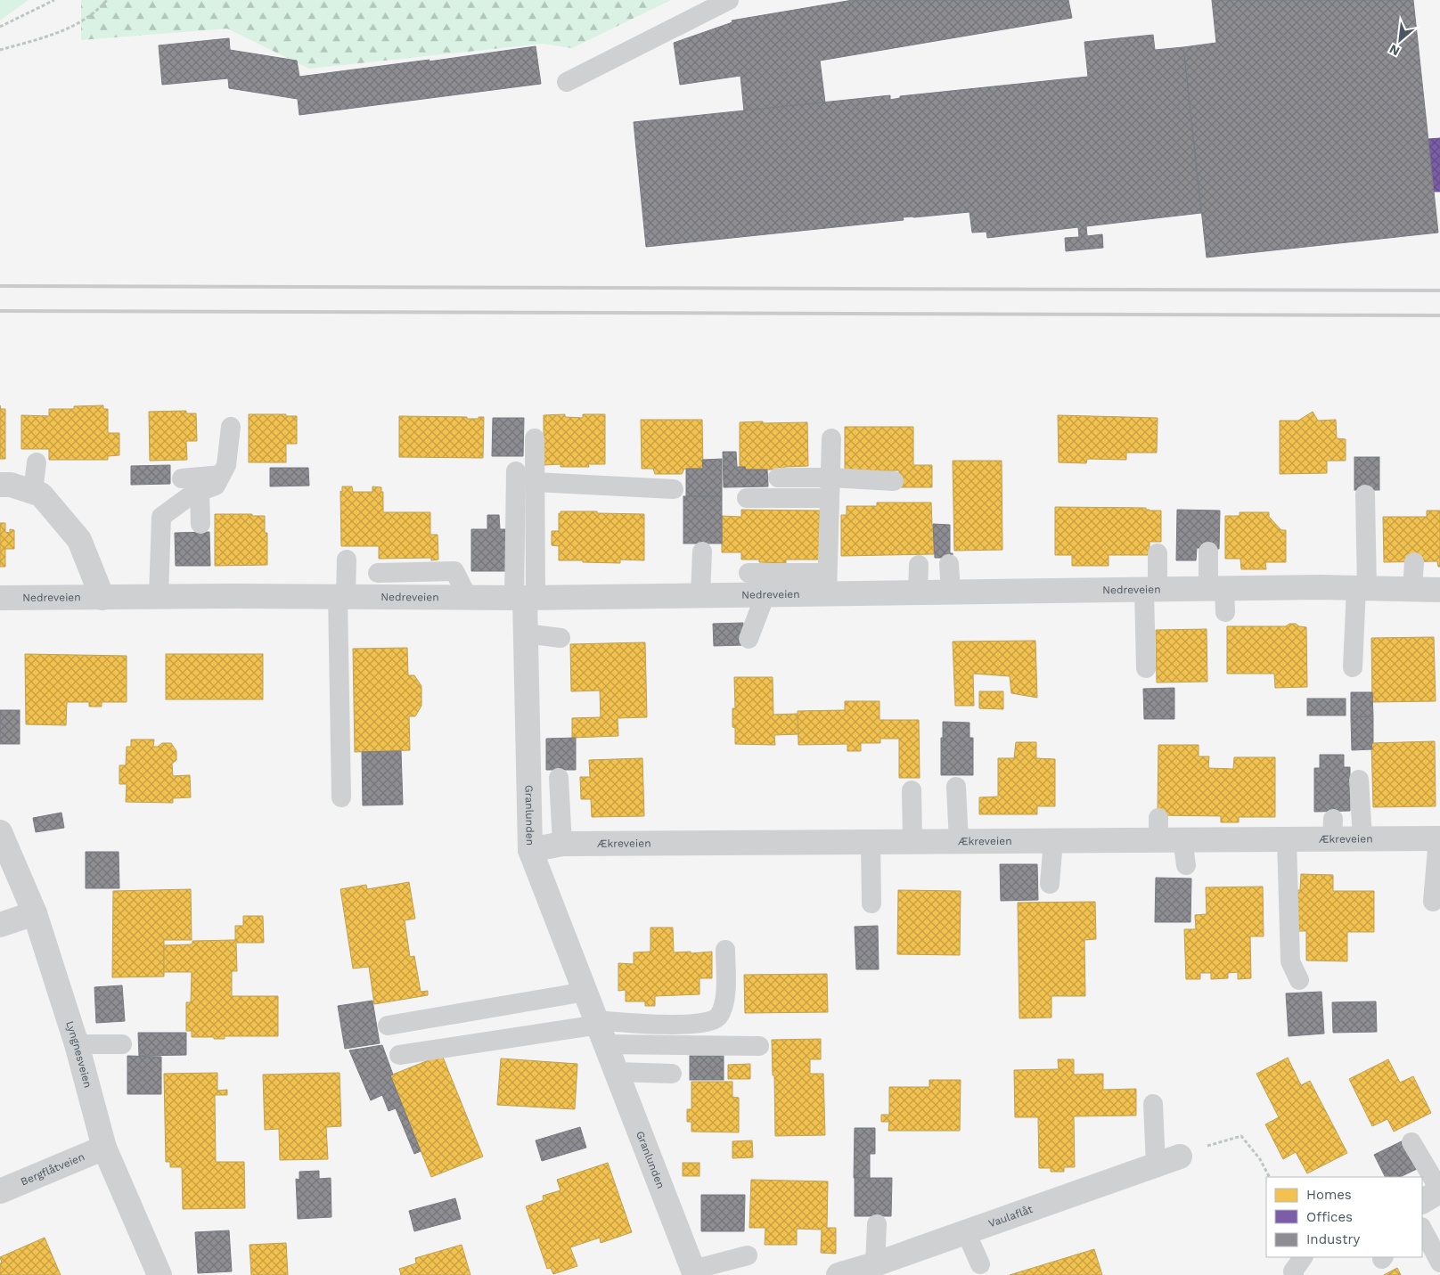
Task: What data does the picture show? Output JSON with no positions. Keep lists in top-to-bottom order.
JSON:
{
  "streets": {
    "street": [
      "Nedreveien",
      "Granlunden",
      "Ækreveien",
      "Lyngnesveien",
      "Bergflåtveien",
      "Vaulaflåt"
    ]
  },
  "crossings": [
    ["Nedreveien", "Granlunden"],
    ["Granlunden", "Ækreveien"],
    ["Lyngnesveien", "Bergflåtveien"]
  ],
  "legend": ["Homes", "Offices", "Industry"],
  "north": "bottom left"
}
